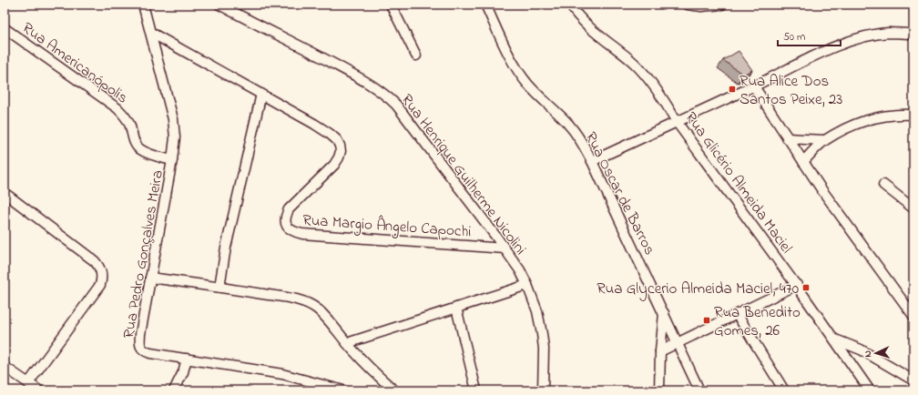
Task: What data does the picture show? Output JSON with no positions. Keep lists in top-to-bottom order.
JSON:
{
  "streets": {
    "street": [
      "Rua Americanópolis",
      "Rua Henrique Guilherme Nicolini",
      "Rua Glicério Almeida Maciel",
      "Rua Oscar de Barros",
      "Rua Margio Ângelo Capochi",
      "Rua Pedro Gonçalves Meira"
    ]
  },
  "crossings": [
    ["Rua Americanópolis", "Rua Pedro Gonçalves Meira"],
    ["Rua Henrique Guilherme Nicolini", "Rua Margio Ângelo Capochi"],
    ["Rua Margio Ângelo Capochi", "Rua Pedro Gonçalves Meira"]
  ],
  "places": {
    "transit": ["Rua Alice Dos Santos Peixe, 23", "Rua Glycerio Almeida Maciel, 470", "Rua Benedito Gomes, 26"]
  },
  "scale_bar": "50 m",
  "north": "left"
}
